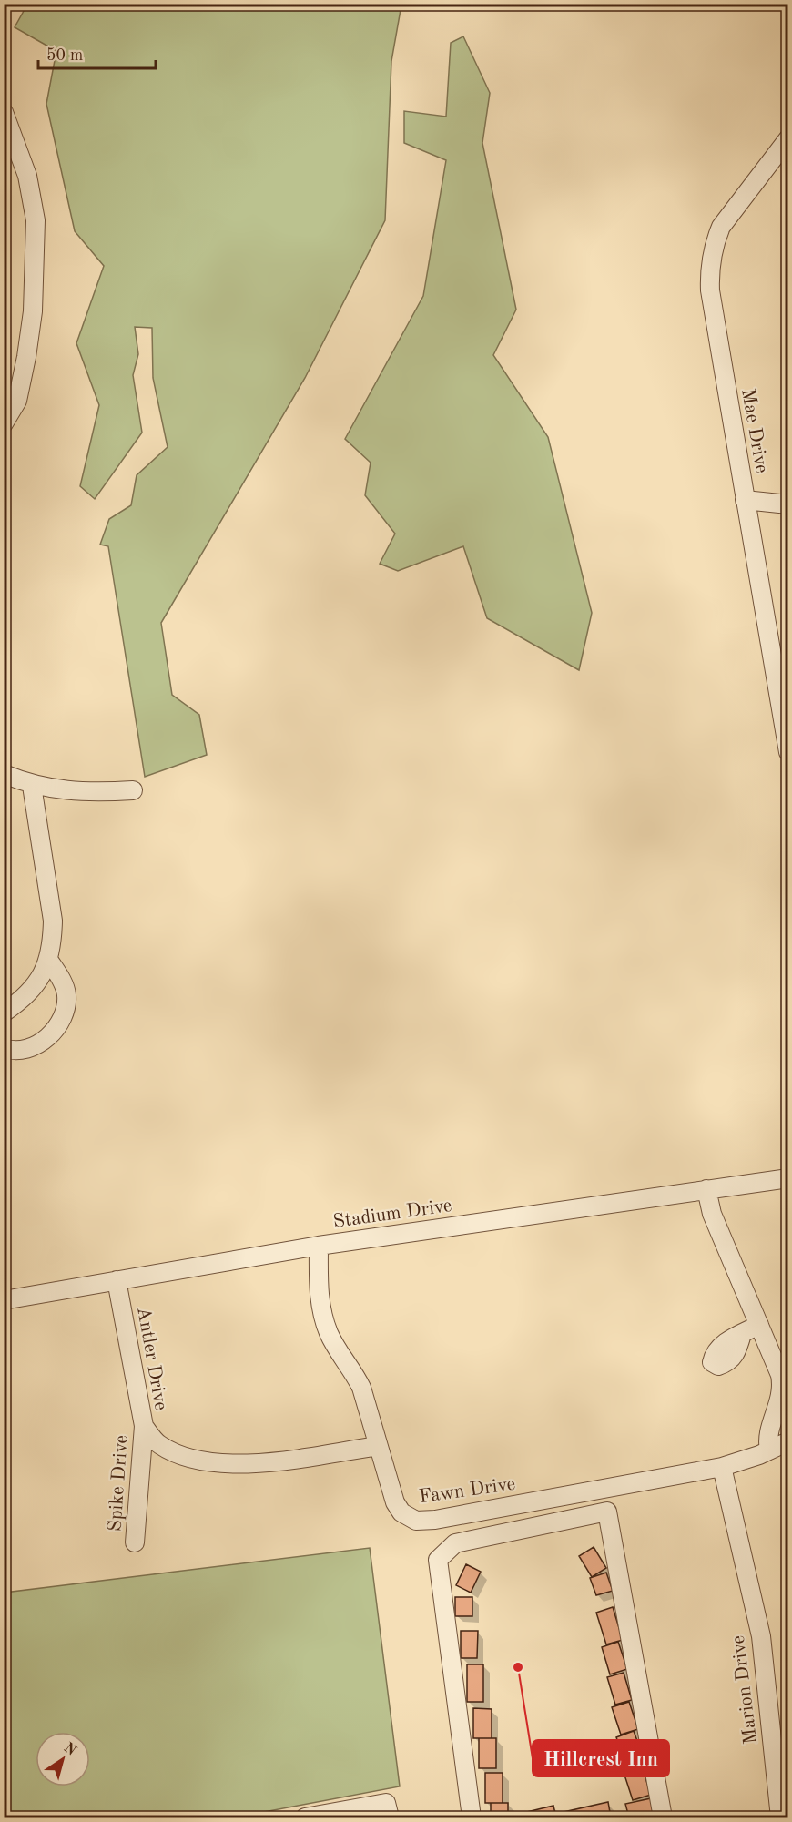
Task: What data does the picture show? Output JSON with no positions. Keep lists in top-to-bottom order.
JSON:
{
  "streets": {
    "street": [
      "Mae Drive",
      "Stadium Drive",
      "Antler Drive",
      "Spike Drive",
      "Fawn Drive",
      "Marion Drive"
    ]
  },
  "crossings": [
    ["Stadium Drive", "Antler Drive"],
    ["Stadium Drive", "Fawn Drive"],
    ["Antler Drive", "Spike Drive"],
    ["Antler Drive", "Fawn Drive"],
    ["Fawn Drive", "Marion Drive"]
  ],
  "places": ["Hillcrest Inn"],
  "scale_bar": "50 m",
  "north": "top right"
}
